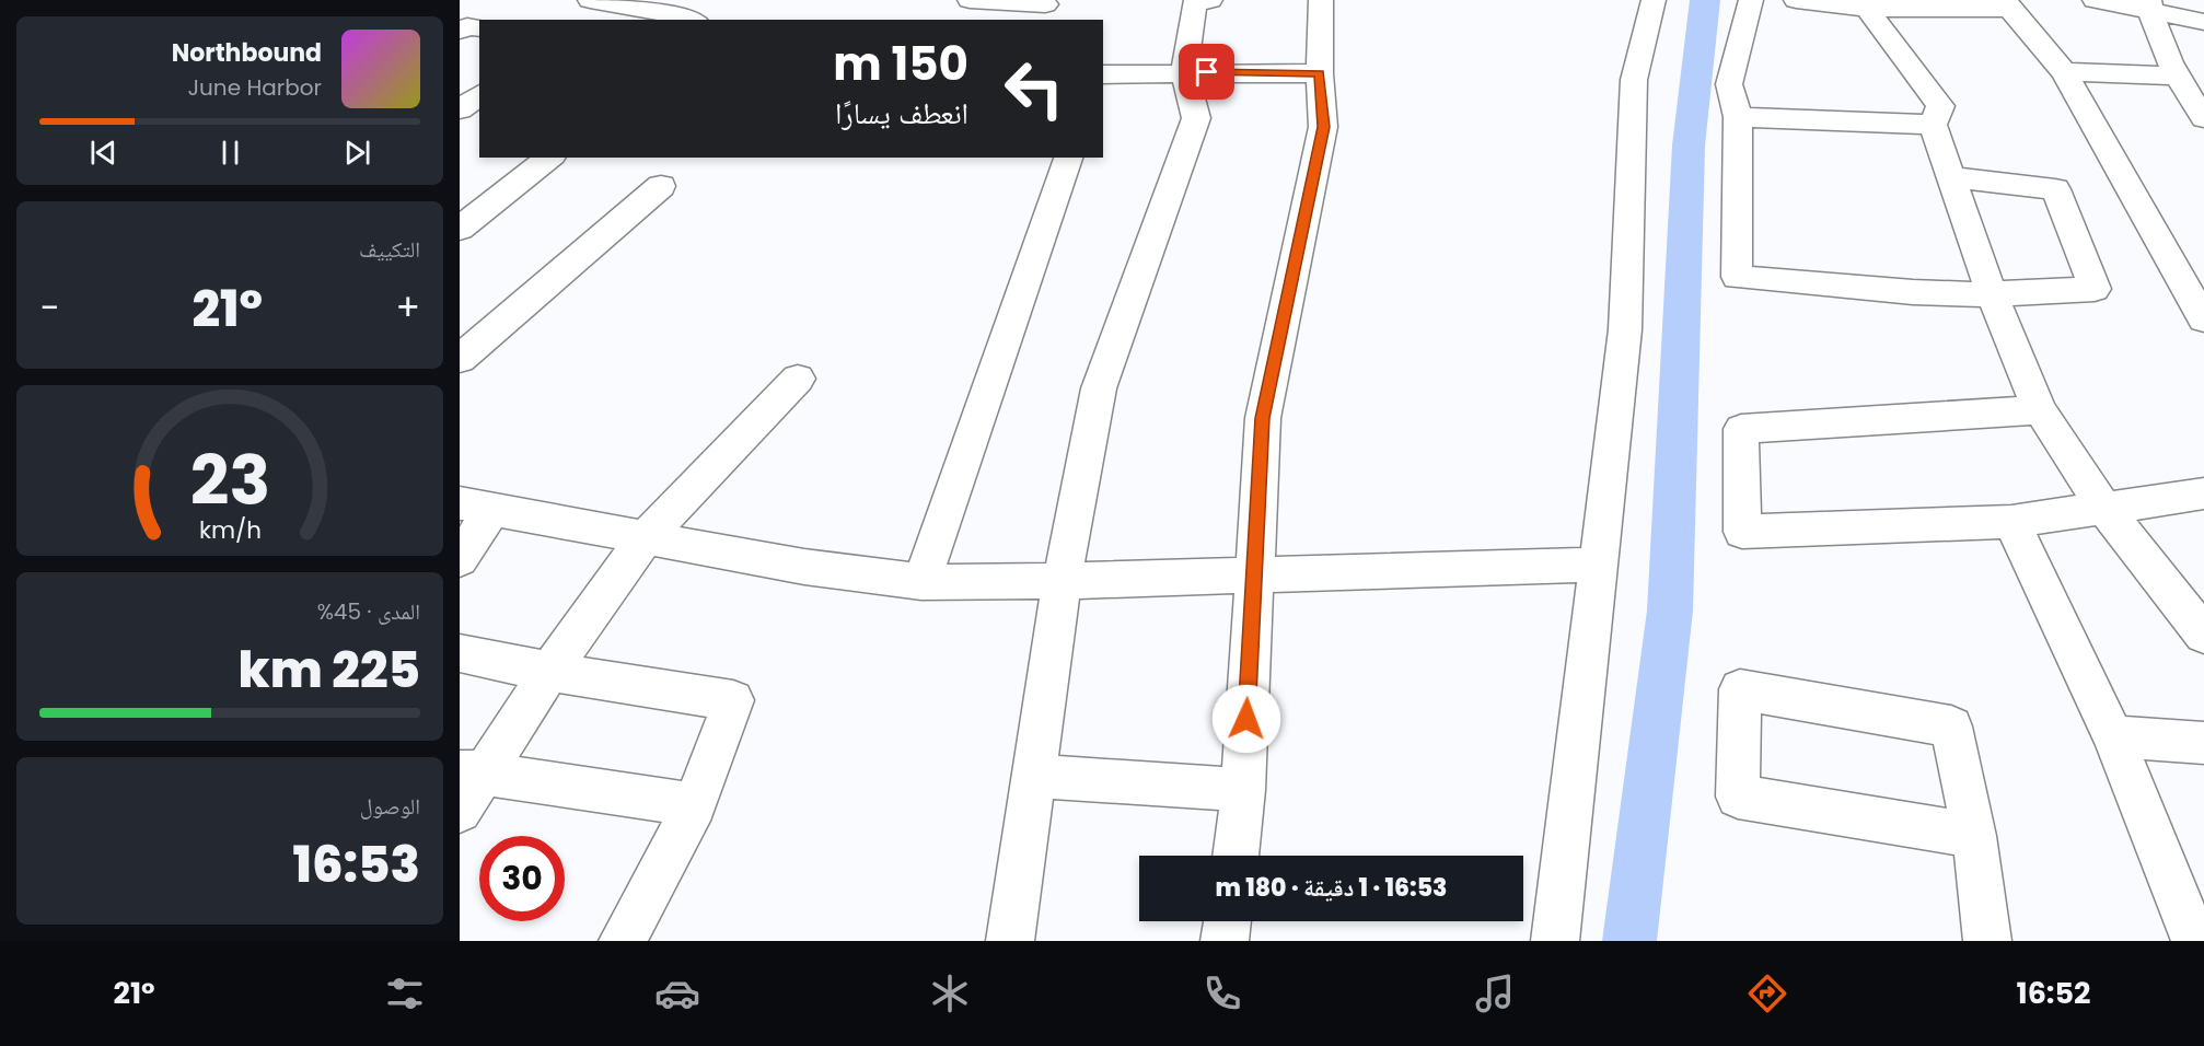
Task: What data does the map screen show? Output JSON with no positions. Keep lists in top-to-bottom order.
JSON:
{
  "page": {
    "turn": ["150 m", "انعطف يسارًا"],
    "song": ["Northbound", "June Harbor"],
    "tile": [
      "التكييف",
      ["المدى · 45%", "225 km"],
      ["الوصول", "16:53"]
    ],
    "heat": ["−", "21°", "+"],
    "limit": "30",
    "trip": "16:53 · 1 دقيقة · 180 m",
    "tabs": ["16:52", "21°"],
    "gauge": ["23", "km/h"]
  }
}
